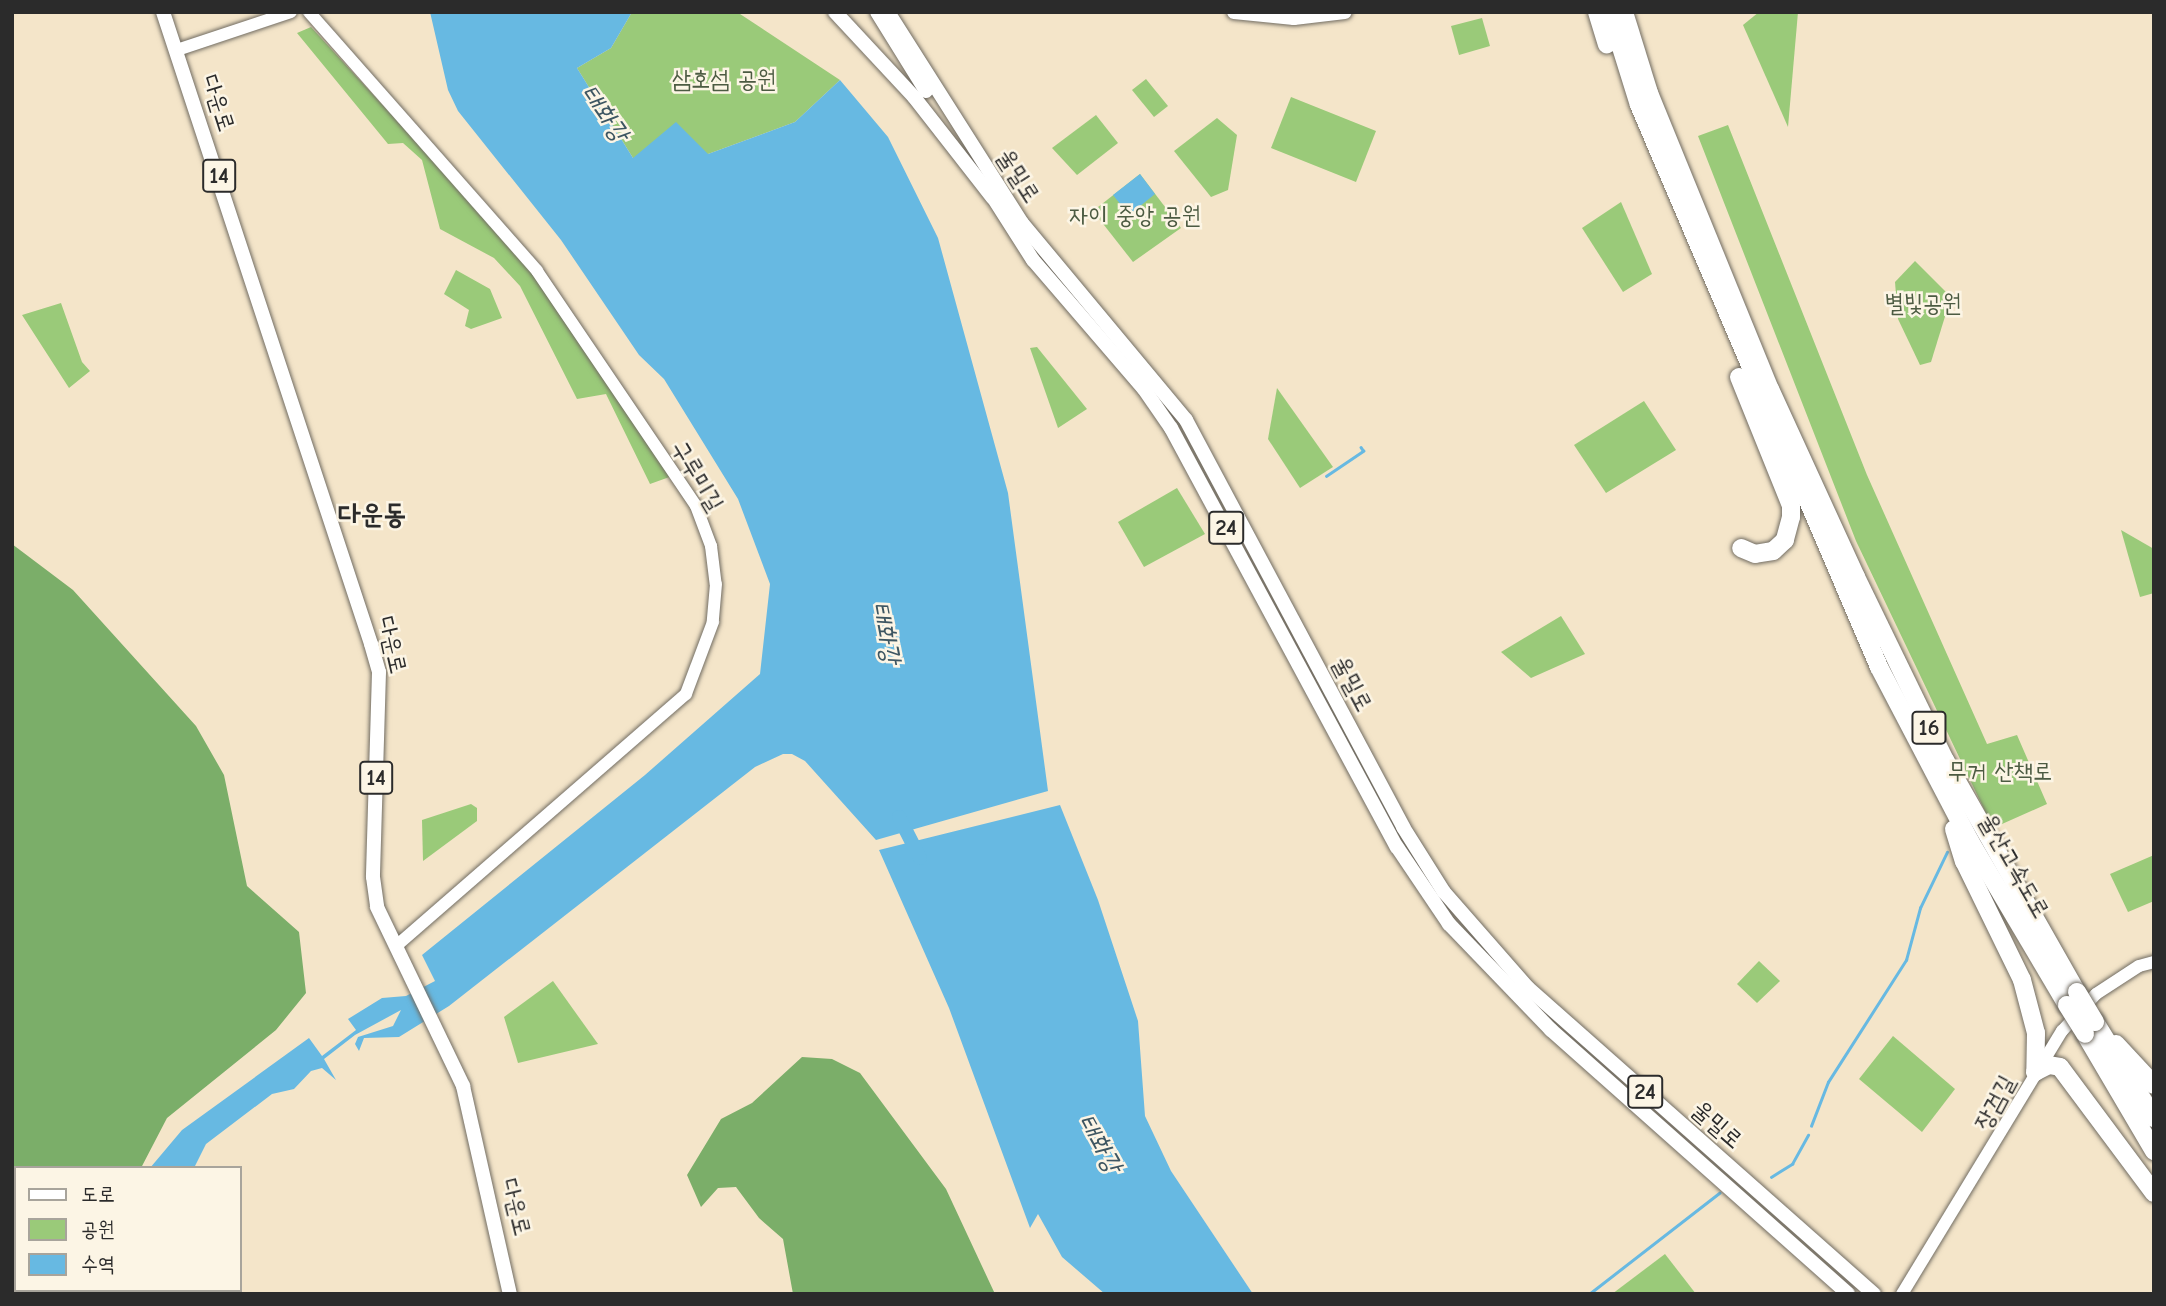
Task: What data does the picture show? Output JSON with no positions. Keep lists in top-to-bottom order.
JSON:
{
  "streets": {
    "highway": ["16", "울산고속도로"],
    "main road": [
      "다운로",
      "14",
      "울밀로",
      "24"
    ],
    "street": ["구루미길", "장검길"]
  },
  "crossings": [
    ["다운로", "구루미길"]
  ],
  "districts": ["다운동"],
  "water": ["태화강"],
  "parks": [
    "삼호섬 공원",
    "자이 중앙 공원",
    "별빛공원",
    "무거 산책로"
  ],
  "legend": ["도로", "공원", "수역"]
}
